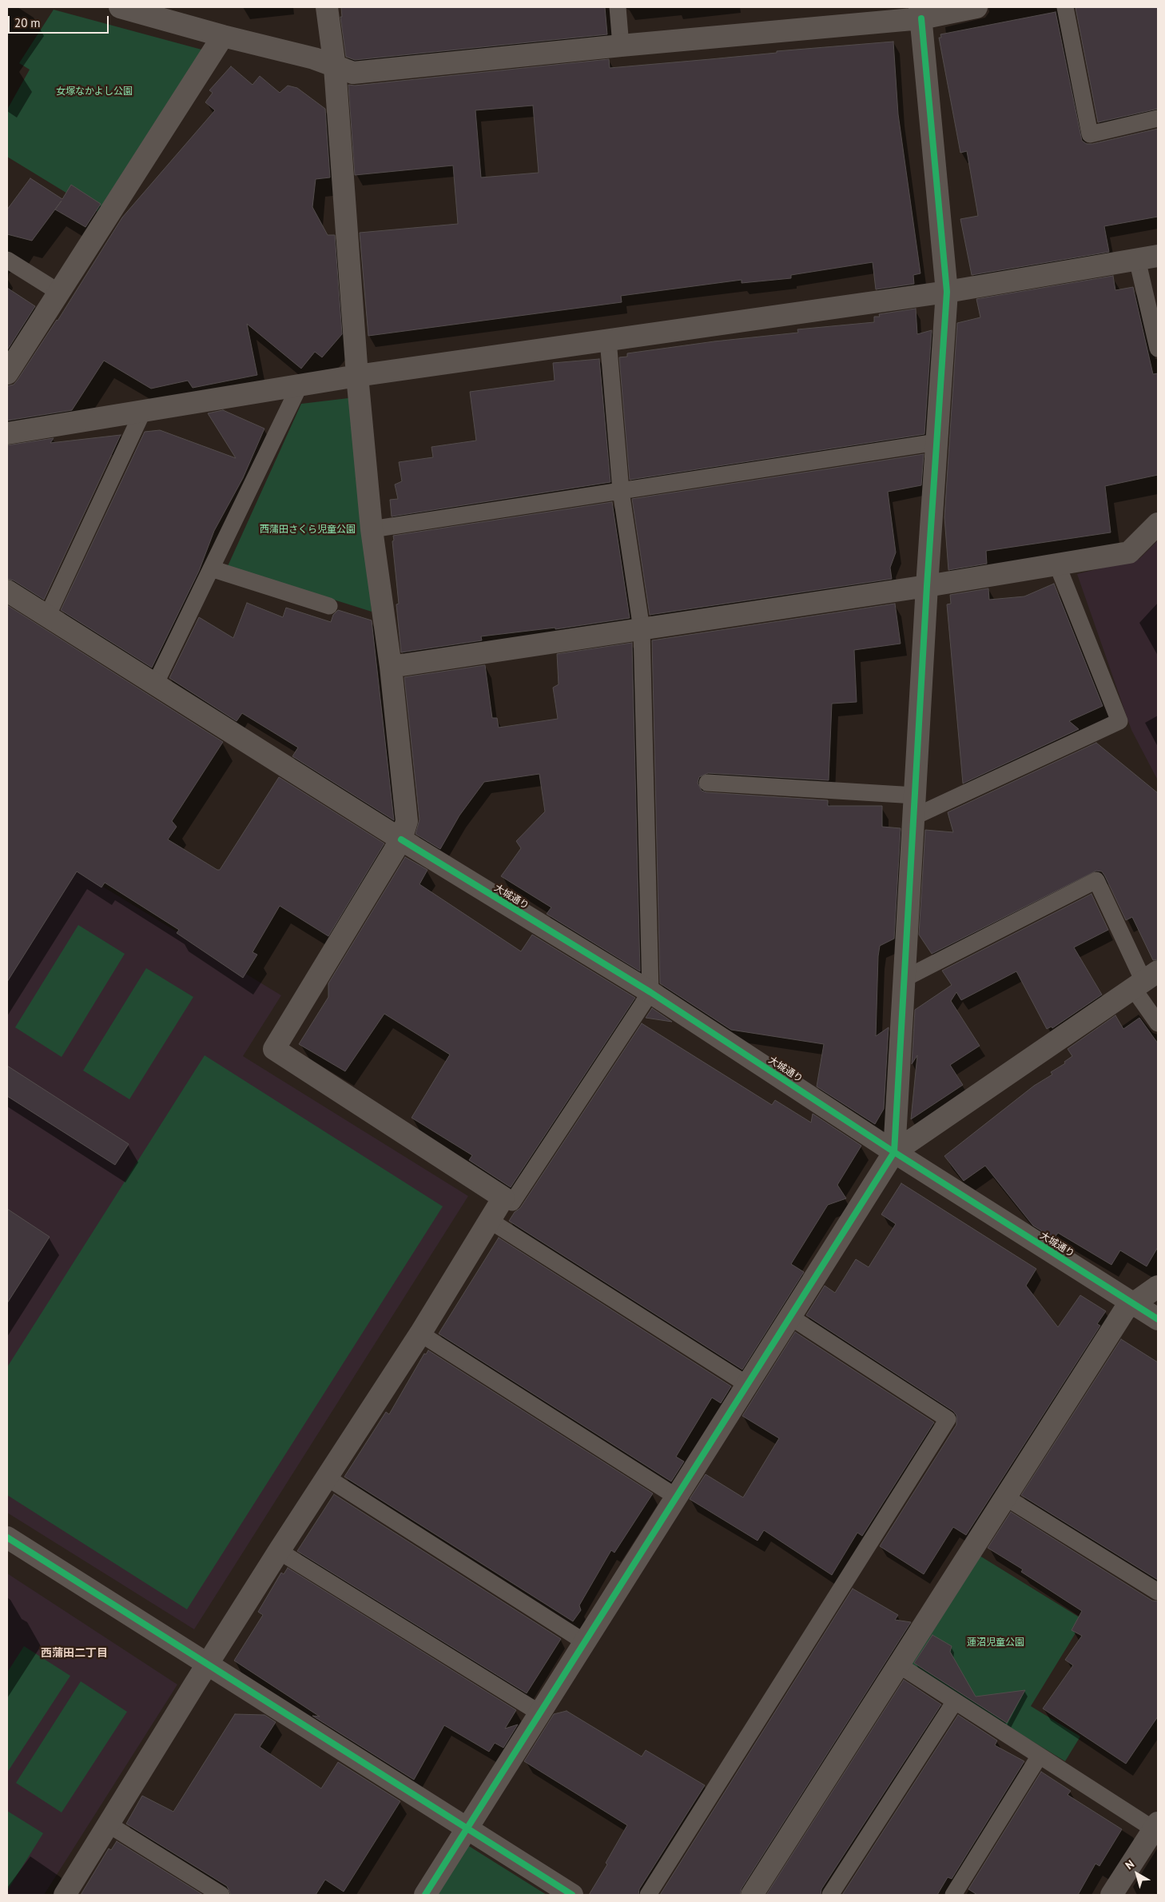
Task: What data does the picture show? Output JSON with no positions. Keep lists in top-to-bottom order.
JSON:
{
  "streets": {
    "street": ["大城通り"]
  },
  "districts": ["西蒲田二丁目"],
  "parks": ["女塚なかよし公園", "西蒲田さくら児童公園", "蓮沼児童公園"],
  "scale_bar": "20 m",
  "north": "top left"
}
